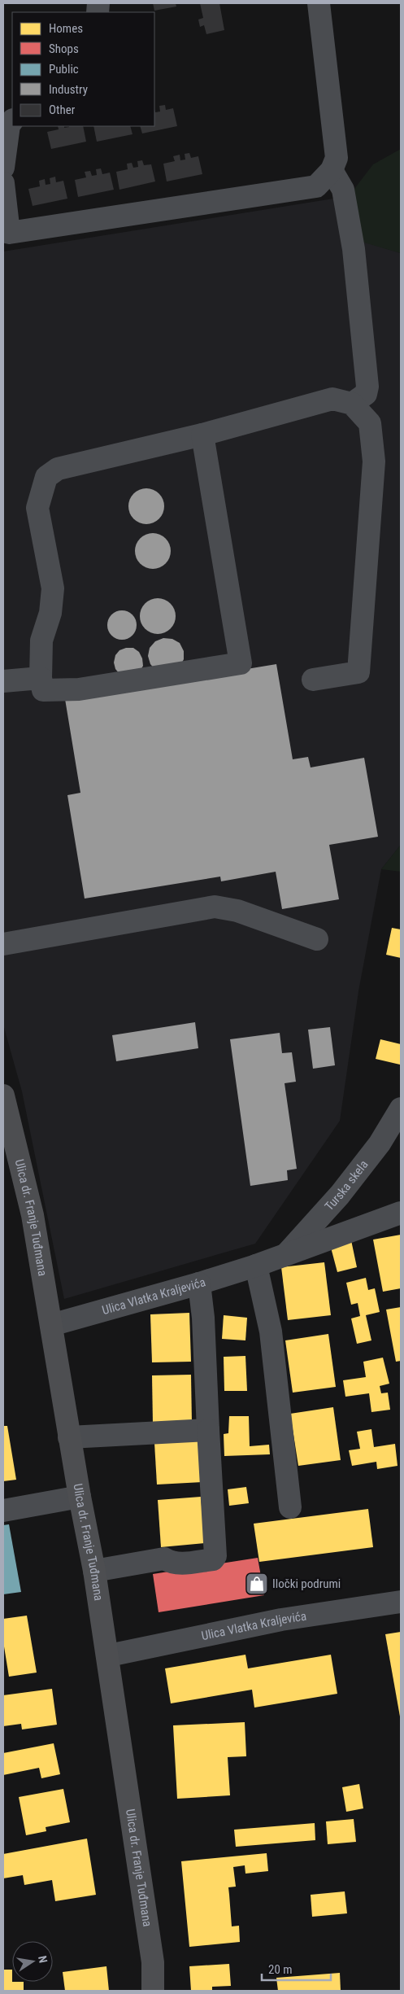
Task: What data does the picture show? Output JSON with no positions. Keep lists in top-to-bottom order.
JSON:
{
  "streets": {
    "main road": ["Ulica dr. Franje Tuđmana"],
    "street": ["Turska skela", "Ulica Vlatka Kraljevića"]
  },
  "crossings": [
    ["Turska skela", "Ulica Vlatka Kraljevića"],
    ["Ulica dr. Franje Tuđmana", "Ulica Vlatka Kraljevića"]
  ],
  "places": {
    "shop": ["Iločki podrumi"]
  },
  "legend": [
    "Homes",
    "Shops",
    "Public",
    "Industry",
    "Other"
  ],
  "scale_bar": "20 m",
  "north": "right"
}
